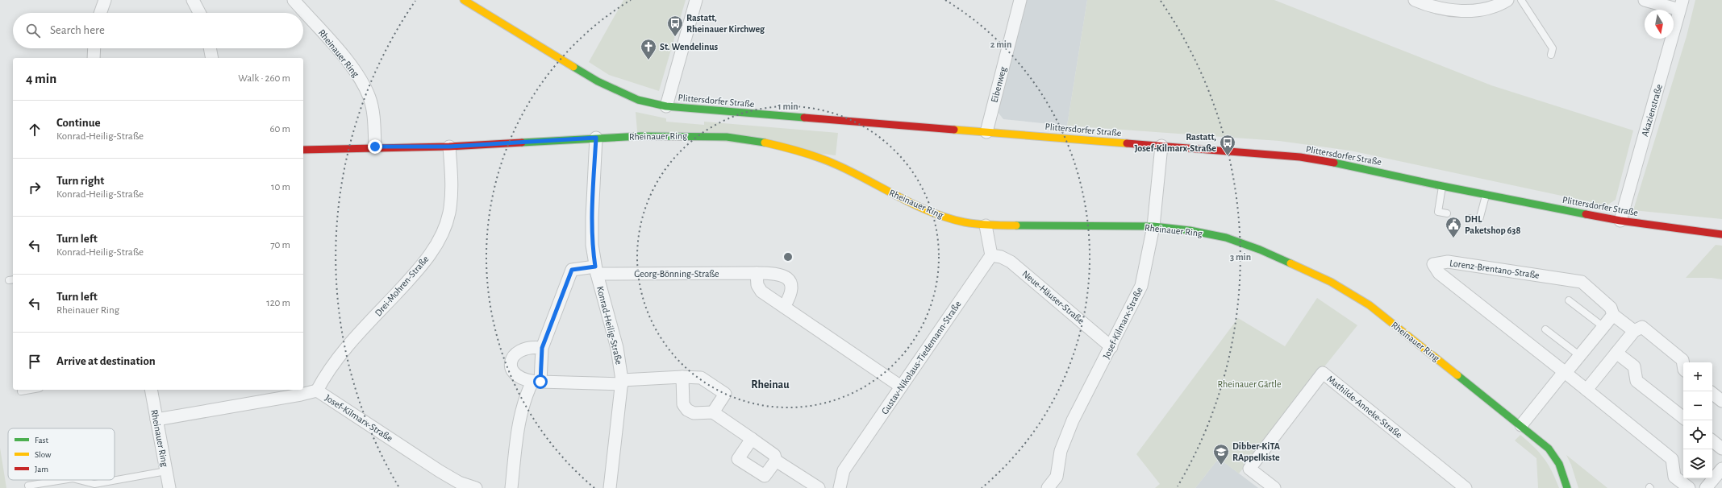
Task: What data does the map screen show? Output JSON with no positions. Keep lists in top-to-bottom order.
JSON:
{
  "streets": {
    "street": [
      "Rheinauer Ring",
      "Eibenweg",
      "Plittersdorfer Straße",
      "Akazienstraße",
      "Lorenz-Brentano-Straße",
      "Georg-Bönning-Straße",
      "Drei-Mohren-Straße",
      "Neue-Häuser-Straße",
      "Josef-Kilmarx-Straße",
      "Konrad-Heilig-Straße",
      "Gustav-Nikolaus-Tiedemann-Straße",
      "Mathilde-Anneke-Straße"
    ]
  },
  "crossings": [
    ["Rheinauer Ring", "Drei-Mohren-Straße"],
    ["Rheinauer Ring", "Josef-Kilmarx-Straße"],
    ["Rheinauer Ring", "Konrad-Heilig-Straße"],
    ["Eibenweg", "Plittersdorfer Straße"],
    ["Plittersdorfer Straße", "Akazienstraße"],
    ["Plittersdorfer Straße", "Josef-Kilmarx-Straße"],
    ["Georg-Bönning-Straße", "Konrad-Heilig-Straße"],
    ["Drei-Mohren-Straße", "Josef-Kilmarx-Straße"],
    ["Neue-Häuser-Straße", "Josef-Kilmarx-Straße"],
    ["Neue-Häuser-Straße", "Gustav-Nikolaus-Tiedemann-Straße"]
  ],
  "districts": ["Rheinau"],
  "parks": ["Rheinauer Gärtle"],
  "places": {
    "bus stop": ["Rastatt, Rheinauer Kirchweg", "Rastatt, Josef-Kilmarx-Straße"],
    "church": ["St. Wendelinus"],
    "public building": ["DHL Paketshop 638"],
    "school or university": ["Dibber-KiTA RAppelkiste"]
  },
  "legend": ["Fast", "Slow", "Jam"],
  "north": "bottom",
  "page": {
    "search": "Search here",
    "heading": ["4 min", "Walk · 260 m"],
    "list": [
      ["Continue", "Konrad-Heilig-Straße", "60 m"],
      ["Turn right", "Konrad-Heilig-Straße", "10 m"],
      ["Turn left", "Konrad-Heilig-Straße", "70 m"],
      ["Turn left", "Rheinauer Ring", "120 m"],
      "Arrive at destination"
    ],
    "map_buttons": ["+", "−"]
  },
  "rings": ["2 min", "1 min", "3 min"]
}
